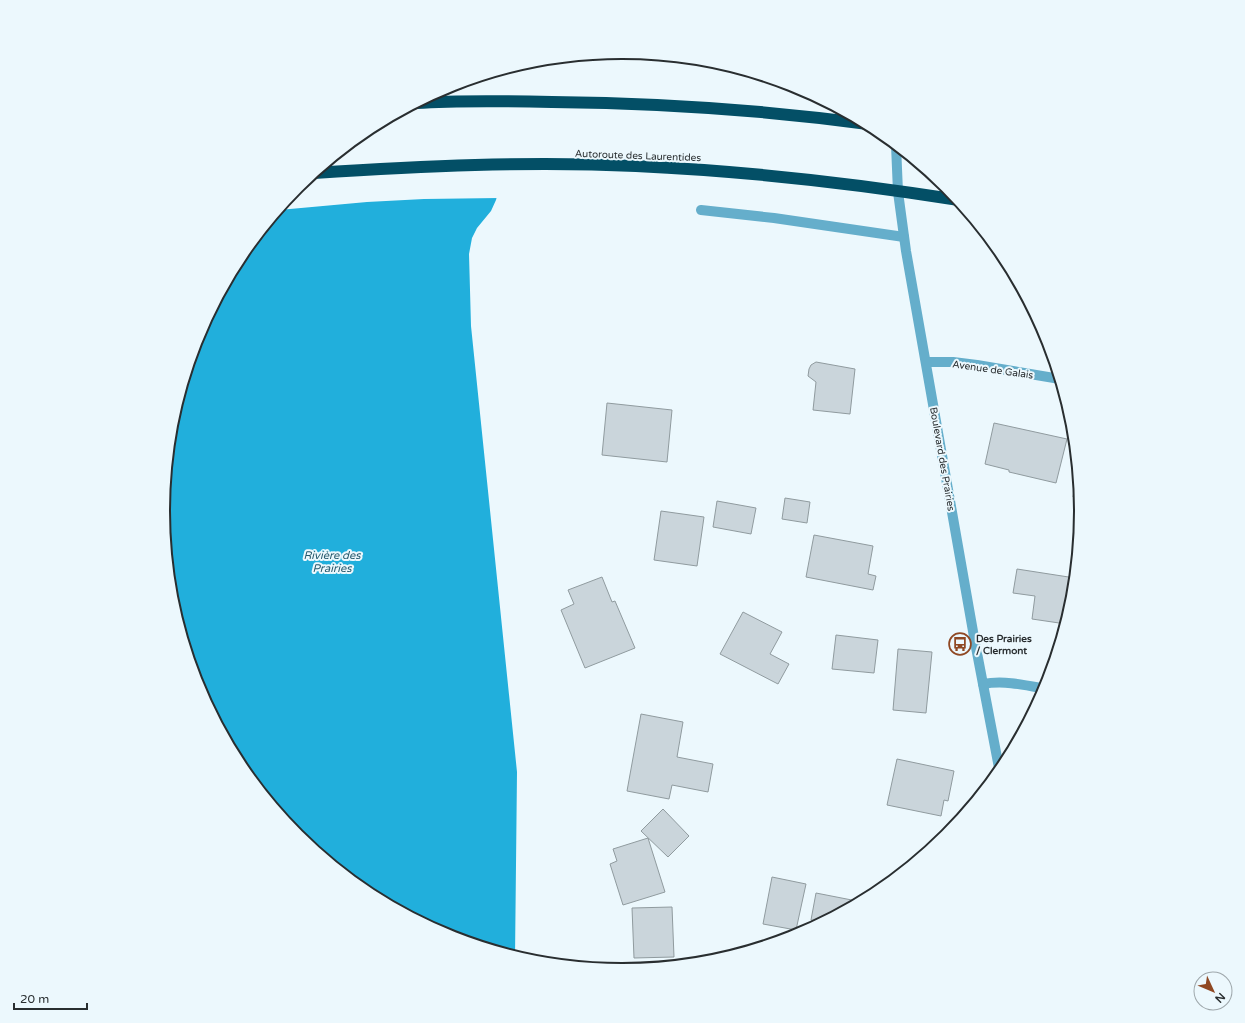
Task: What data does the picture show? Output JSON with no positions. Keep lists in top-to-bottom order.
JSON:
{
  "streets": {
    "highway": ["Autoroute des Laurentides"],
    "street": ["Avenue de Galais", "Boulevard des Prairies"]
  },
  "crossings": [
    ["Avenue de Galais", "Boulevard des Prairies"]
  ],
  "water": ["Rivière des Prairies"],
  "places": {
    "bus stop": ["Des Prairies / Clermont"]
  },
  "scale_bar": "20 m",
  "north": "bottom right"
}
